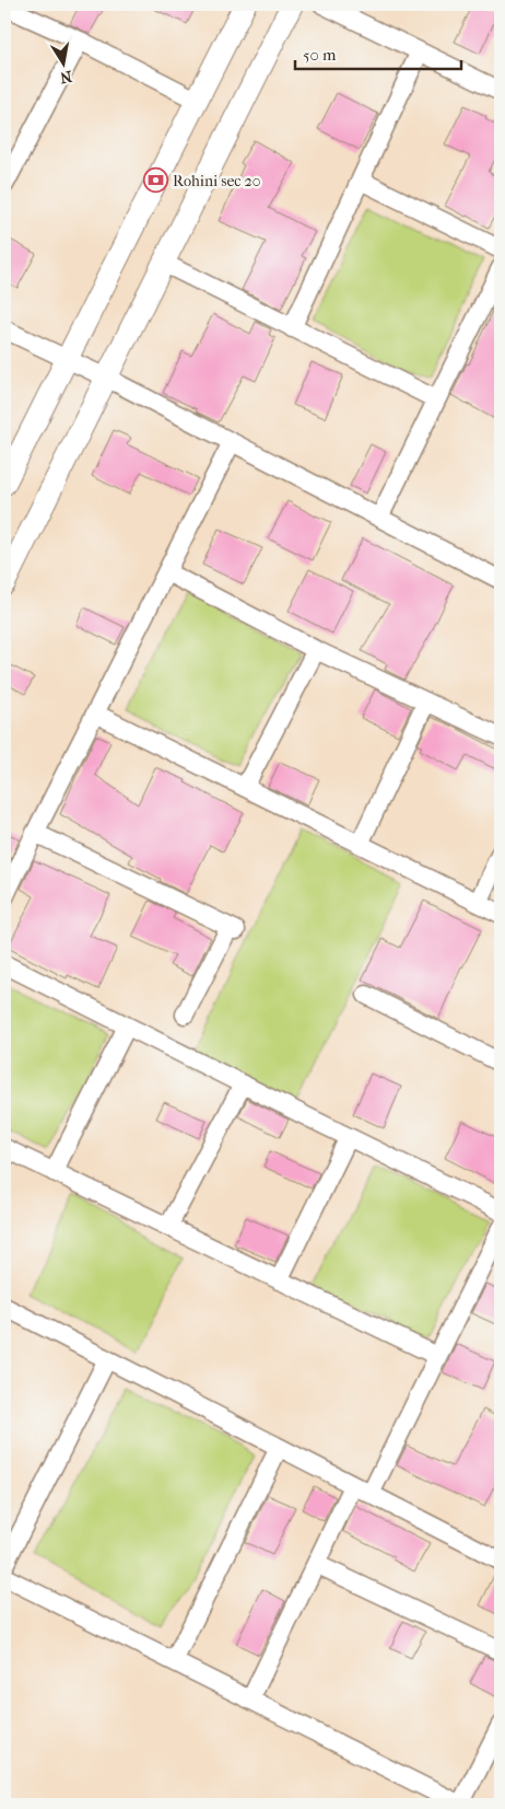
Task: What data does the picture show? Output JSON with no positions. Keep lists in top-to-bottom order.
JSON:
{
  "places": {
    "bank": ["Rohini sec 20"]
  },
  "scale_bar": "50 m",
  "north": "bottom"
}
